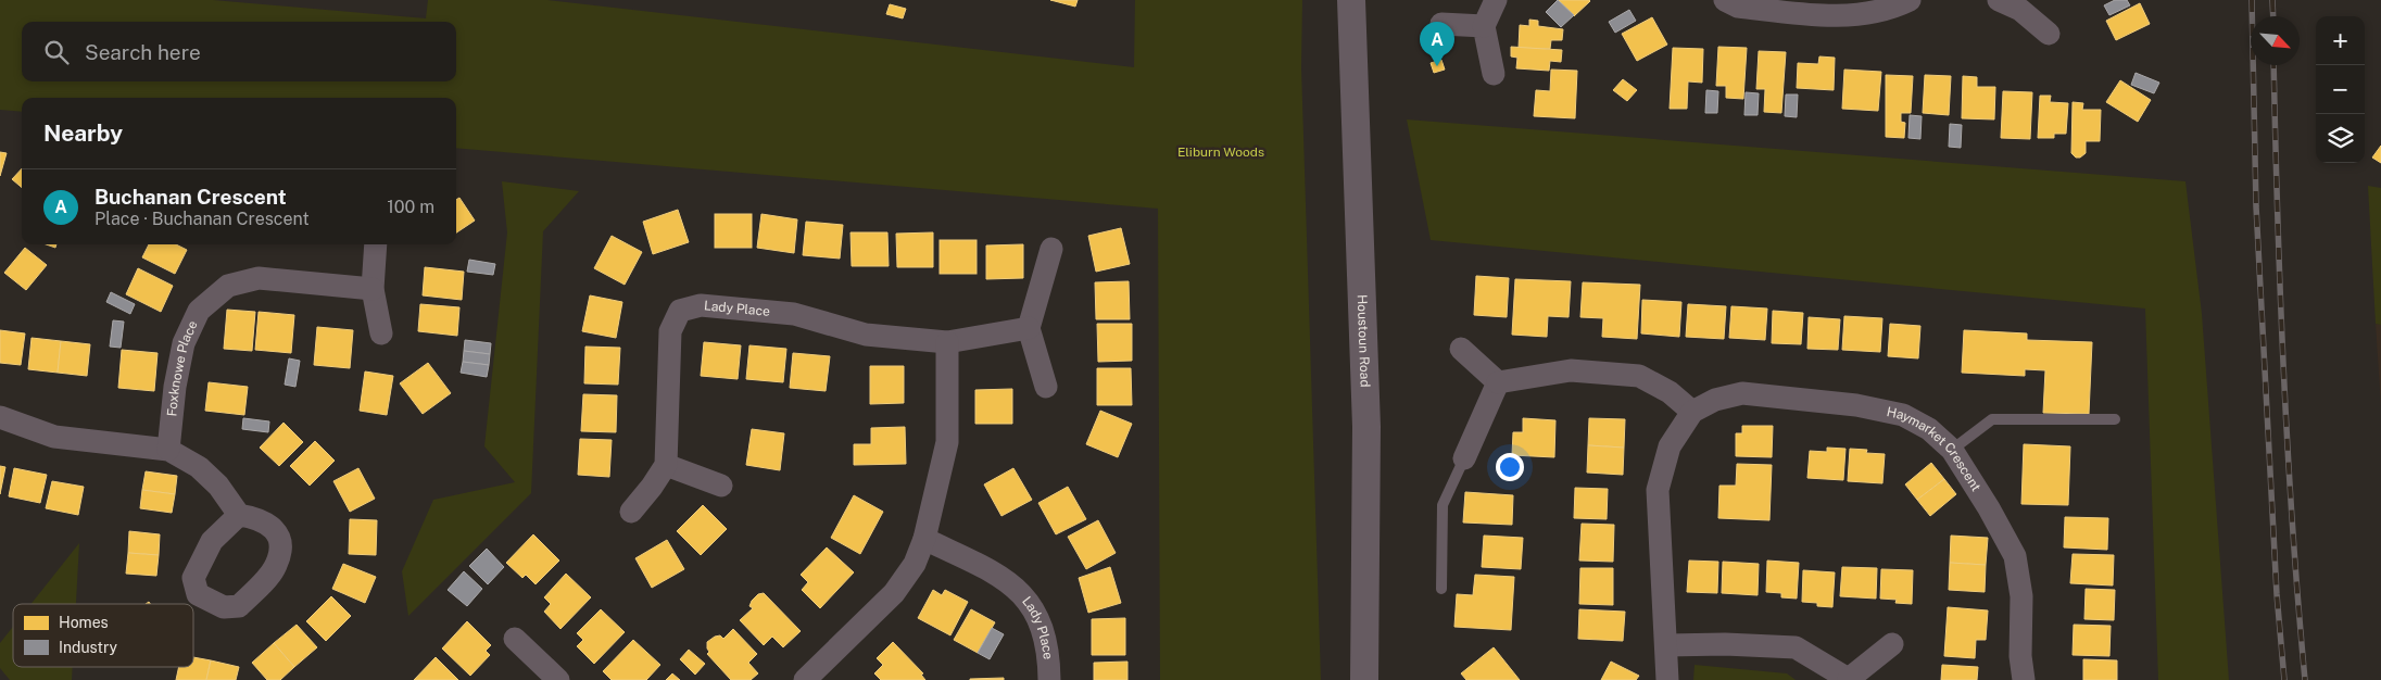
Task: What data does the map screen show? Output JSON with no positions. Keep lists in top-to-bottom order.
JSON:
{
  "streets": {
    "street": [
      "Lady Place",
      "Houstoun Road",
      "Foxknowe Place",
      "Haymarket Crescent"
    ]
  },
  "parks": ["Eliburn Woods"],
  "legend": ["Homes", "Industry"],
  "north": "bottom right",
  "page": {
    "map_buttons": ["+", "−"],
    "pins": "A",
    "search": "Search here",
    "heading": "Nearby",
    "list": [
      {
        "mark": "A",
        "name": "Buchanan Crescent",
        "note": "Place · Buchanan Crescent",
        "value": "100 m"
      }
    ]
  }
}
